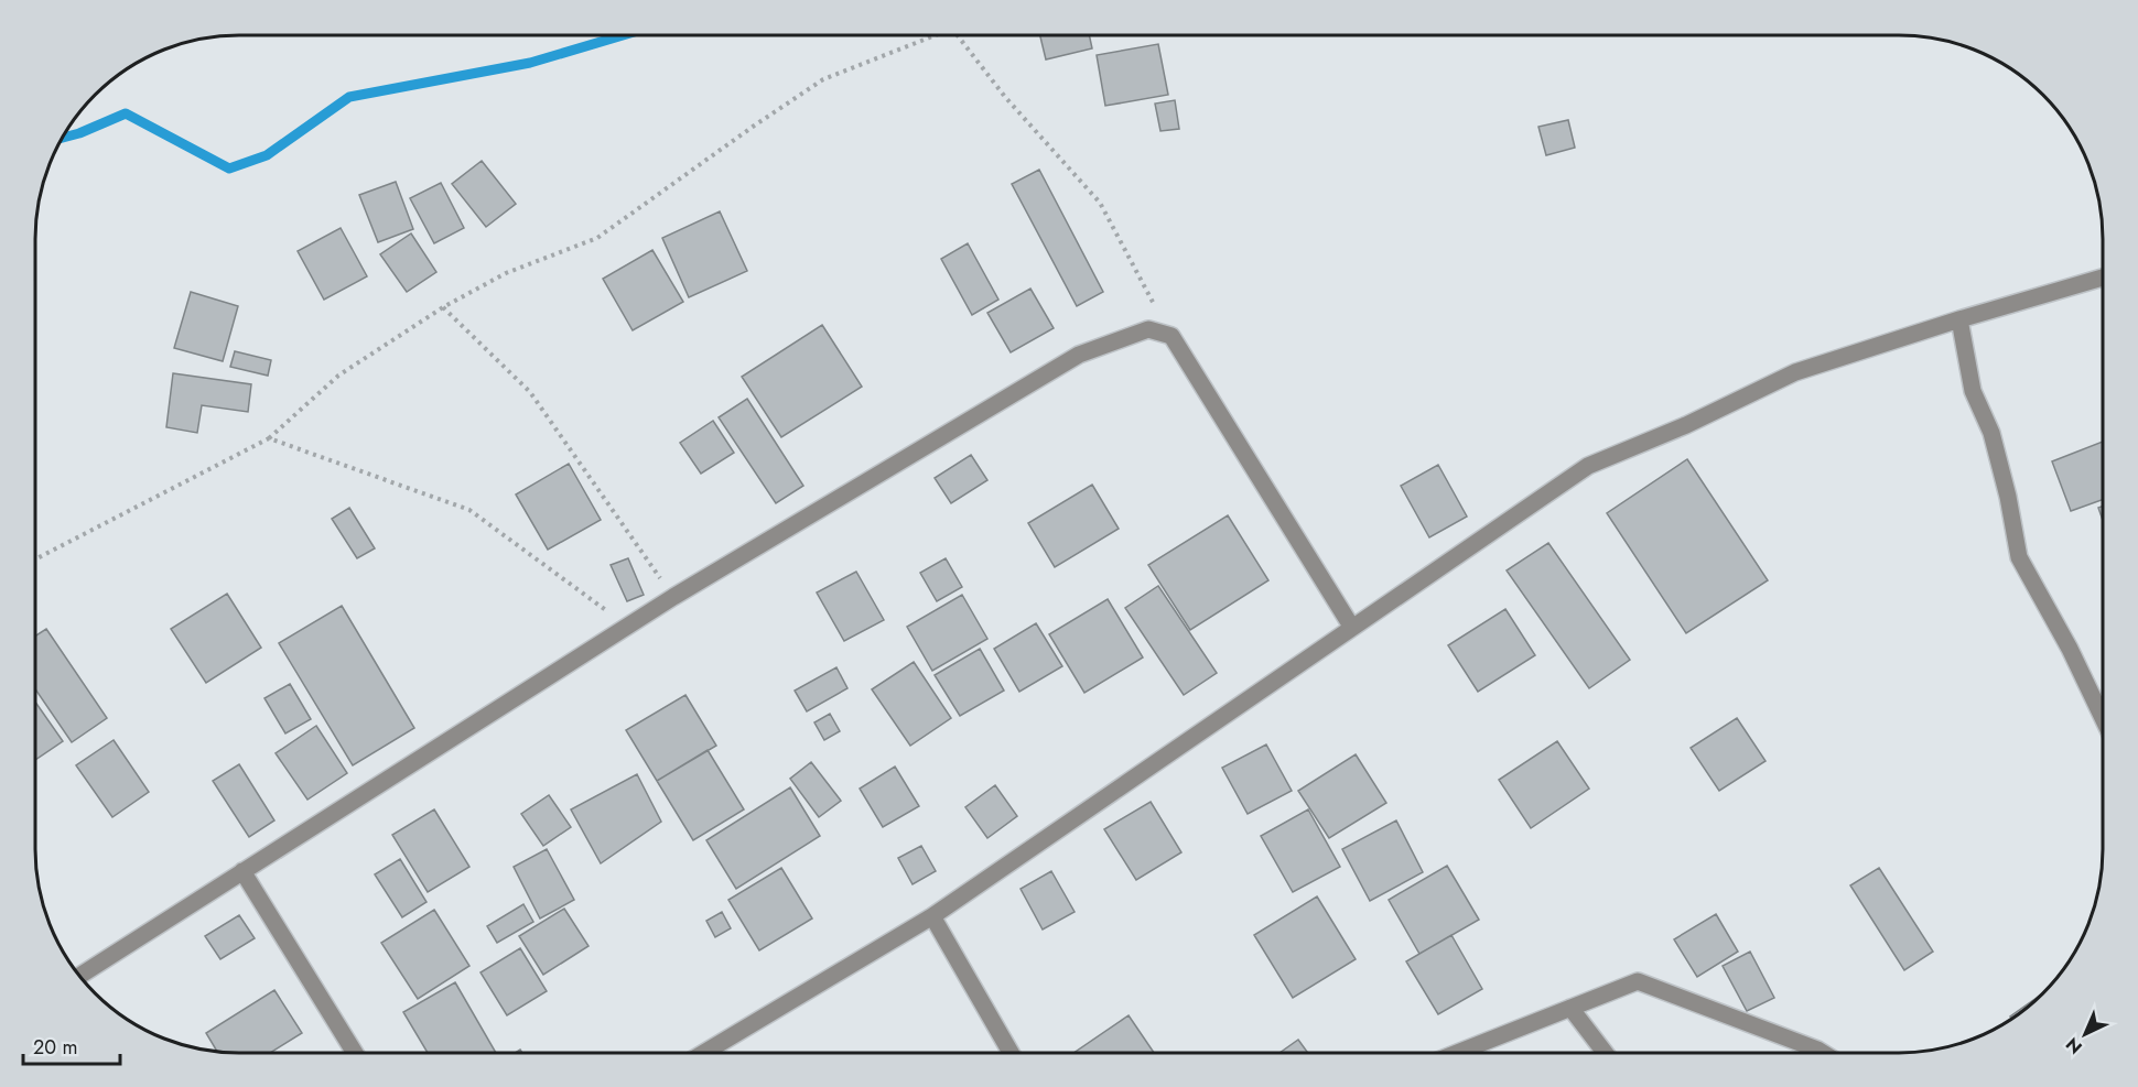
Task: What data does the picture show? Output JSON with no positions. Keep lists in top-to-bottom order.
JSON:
{
  "scale_bar": "20 m",
  "north": "bottom left"
}
